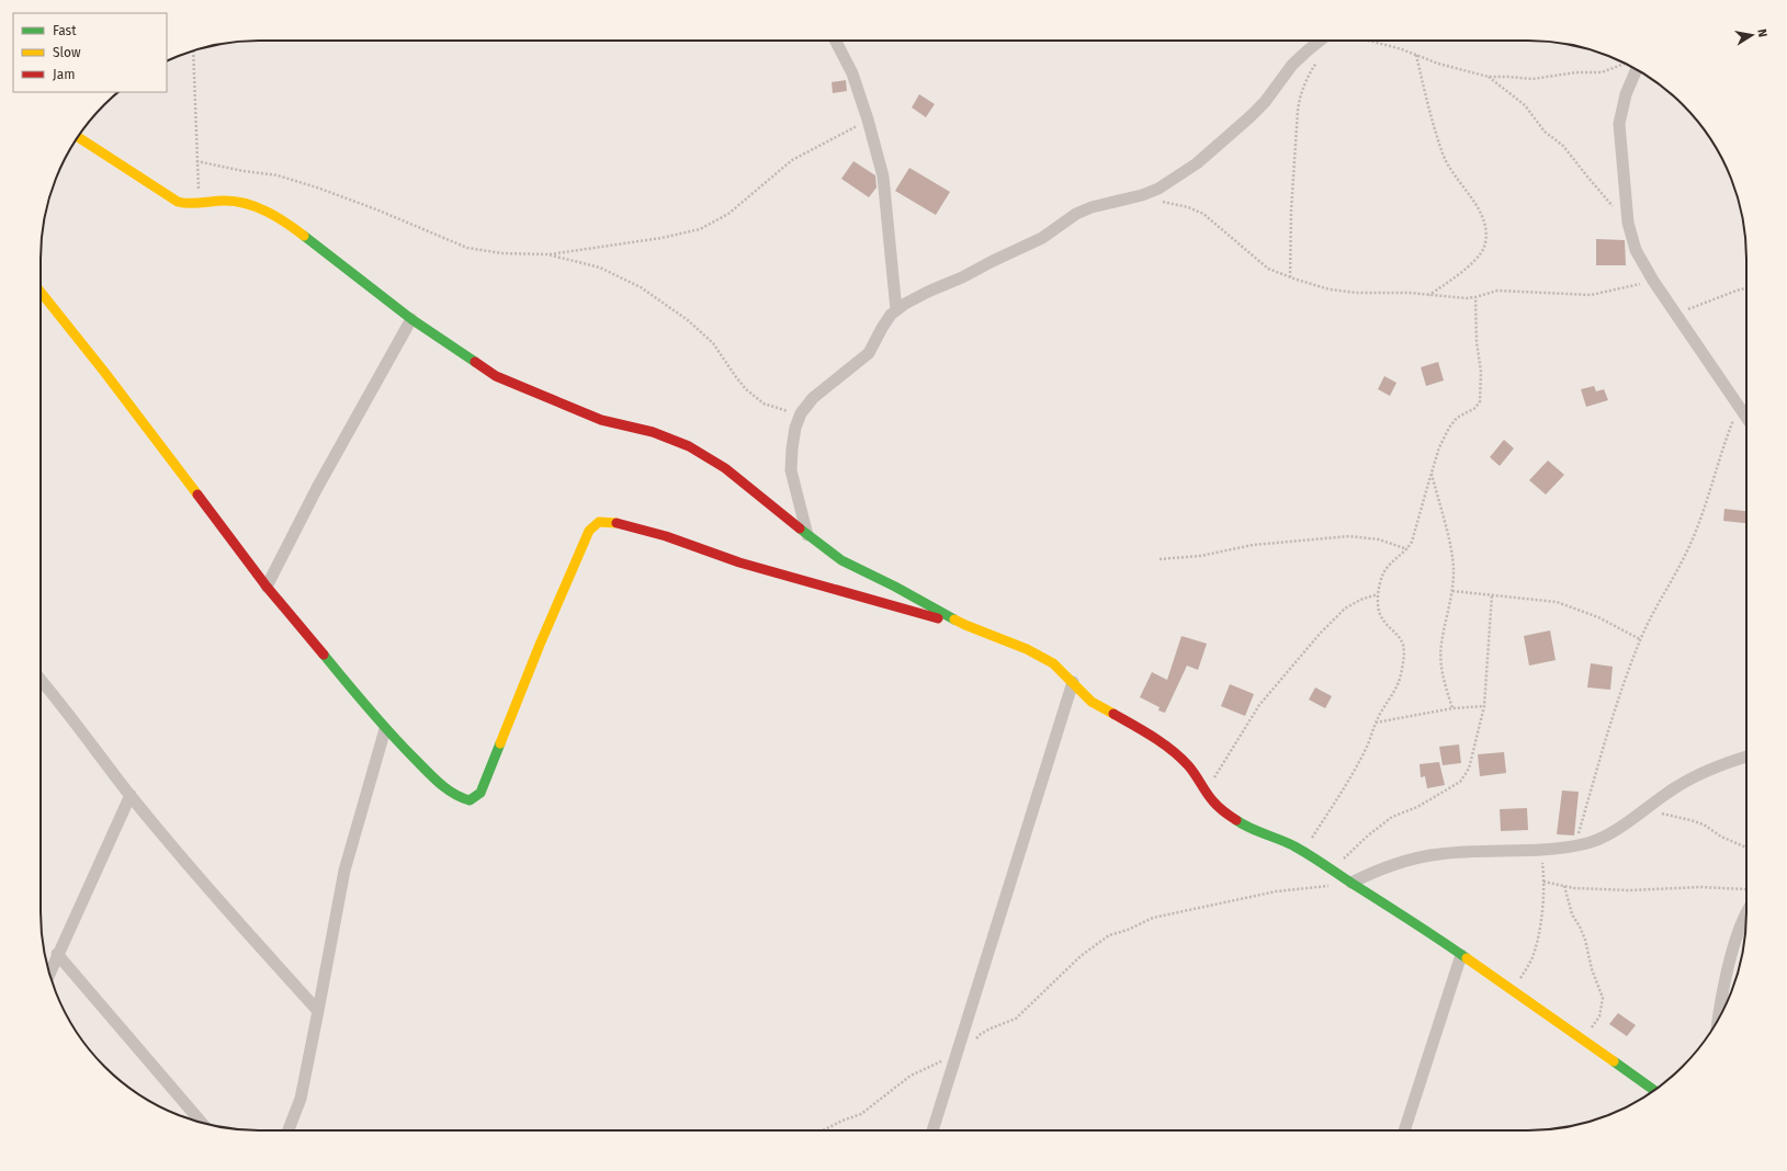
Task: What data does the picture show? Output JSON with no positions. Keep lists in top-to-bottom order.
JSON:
{
  "legend": ["Fast", "Slow", "Jam"],
  "north": "right"
}
